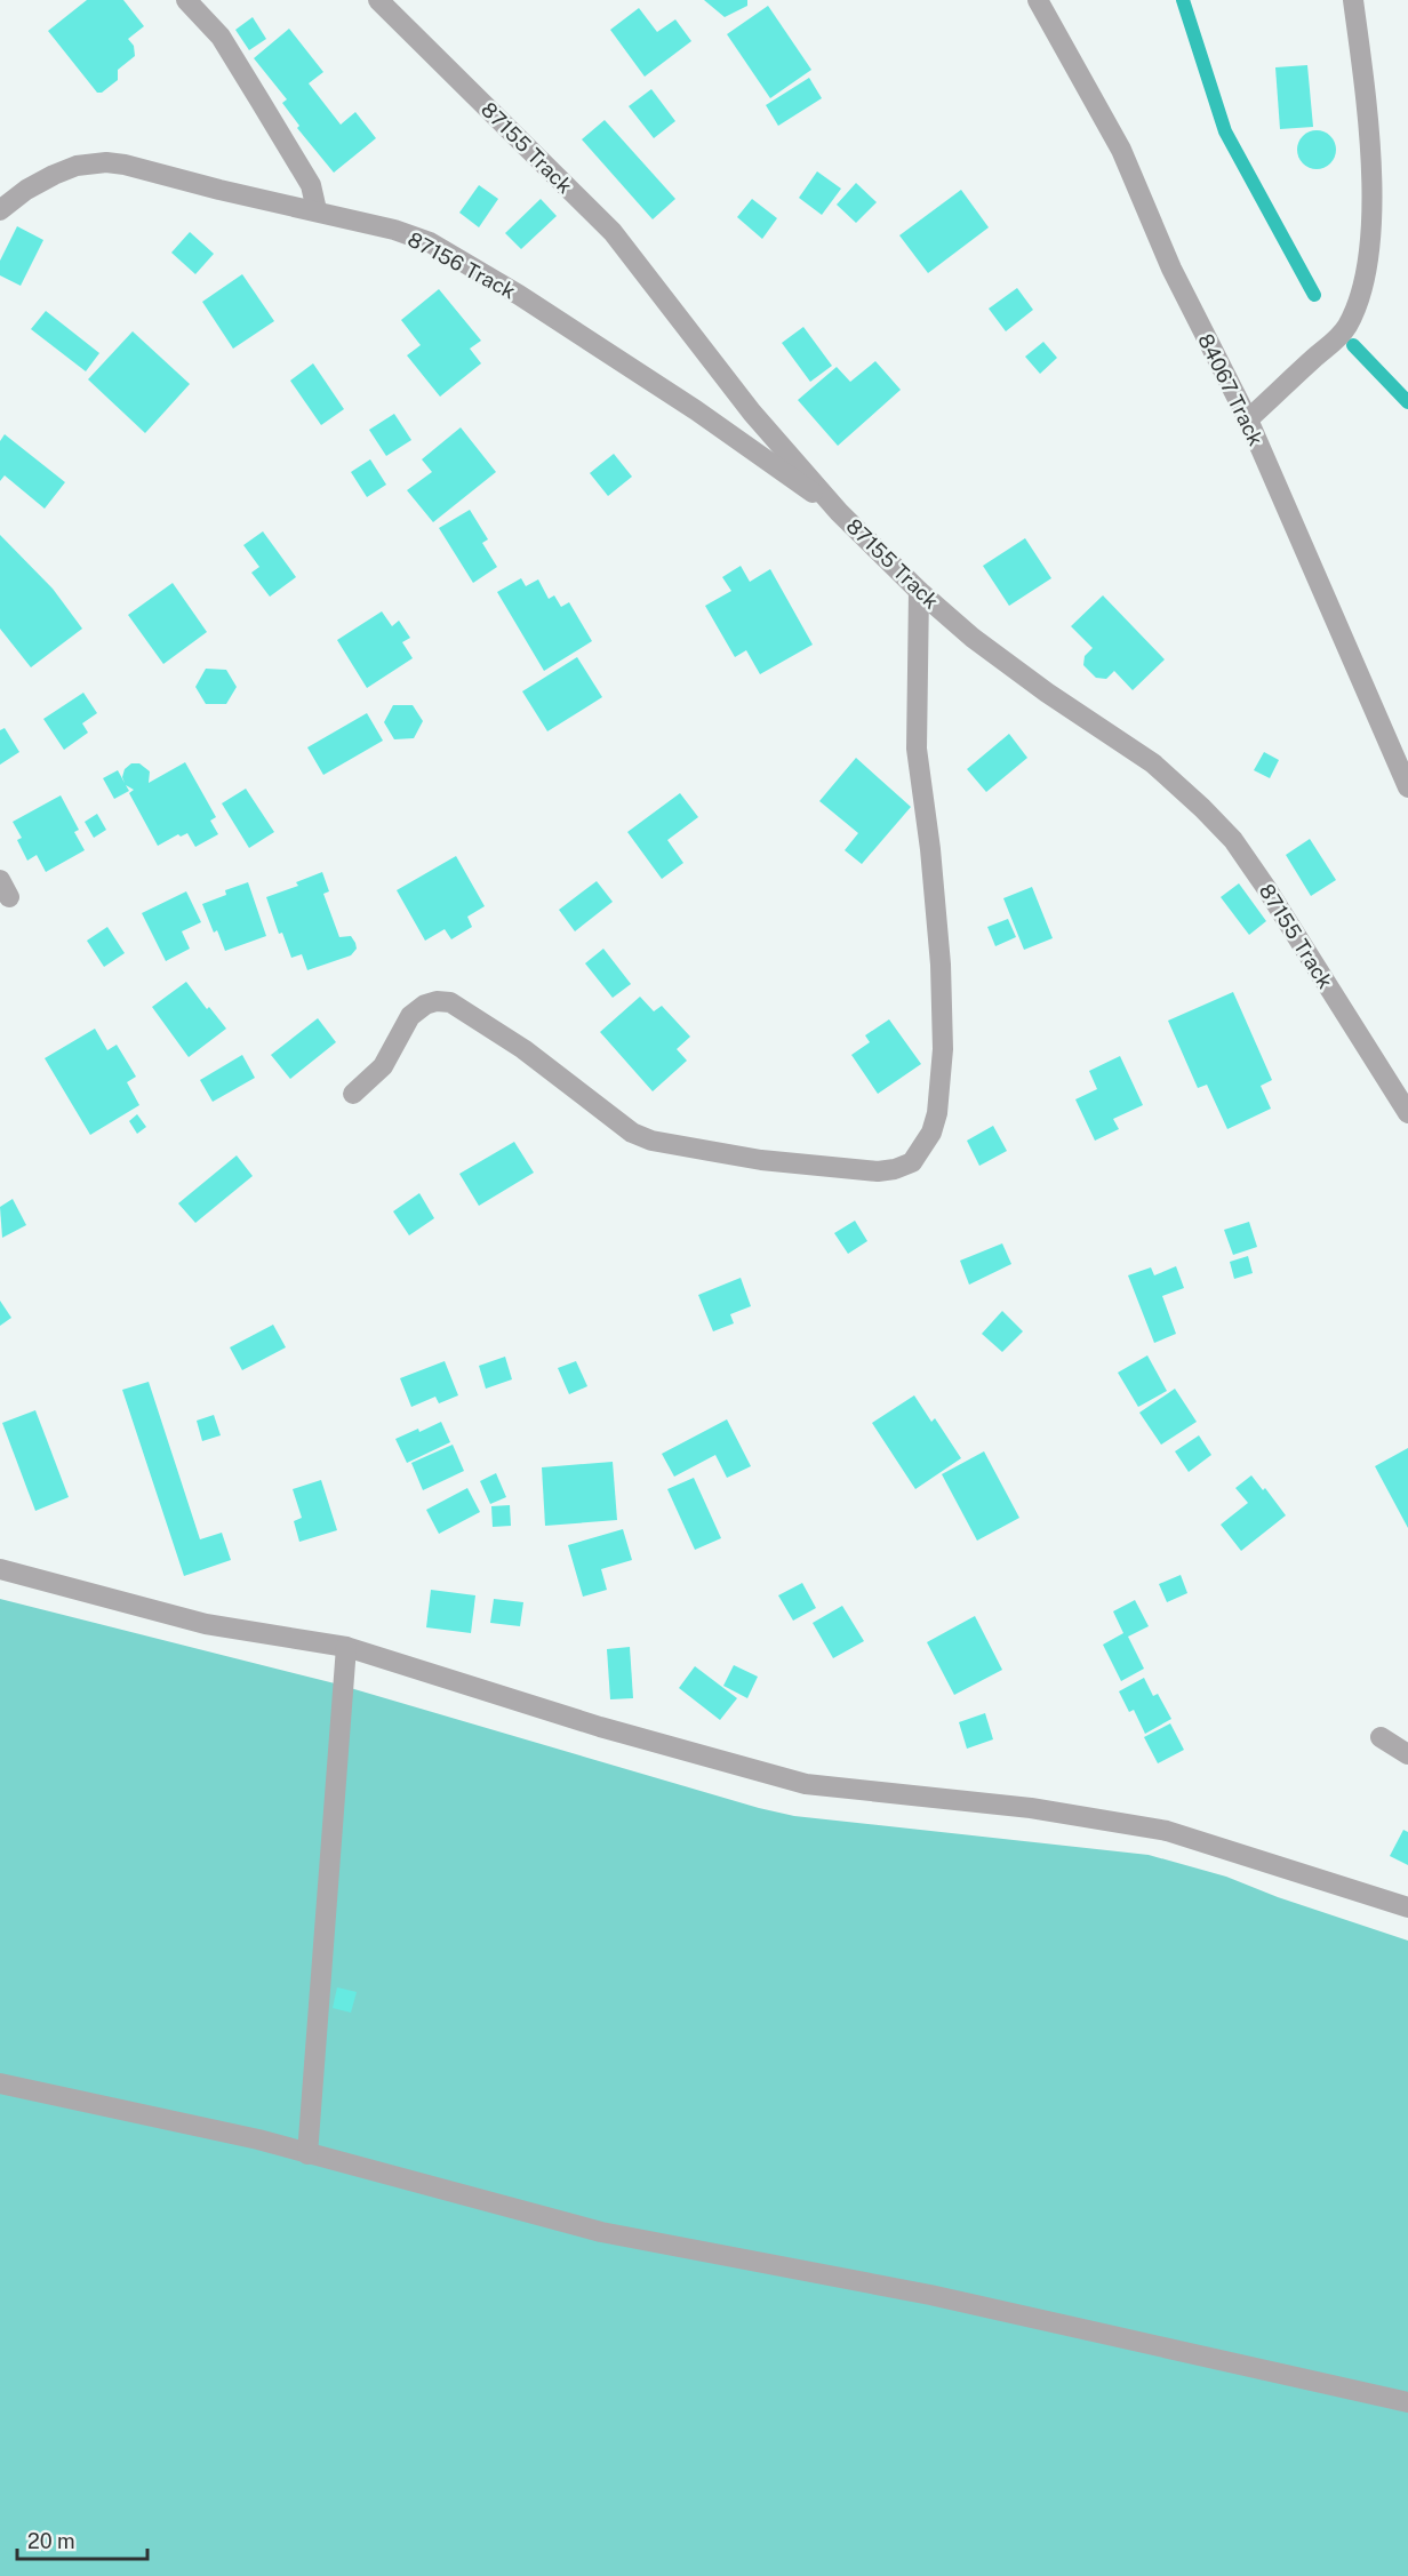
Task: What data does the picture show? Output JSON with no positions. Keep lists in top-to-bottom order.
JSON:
{
  "streets": {
    "street": ["87155 Track", "87156 Track", "84067 Track"]
  },
  "crossings": [
    ["87155 Track", "87156 Track"]
  ],
  "scale_bar": "20 m"
}
